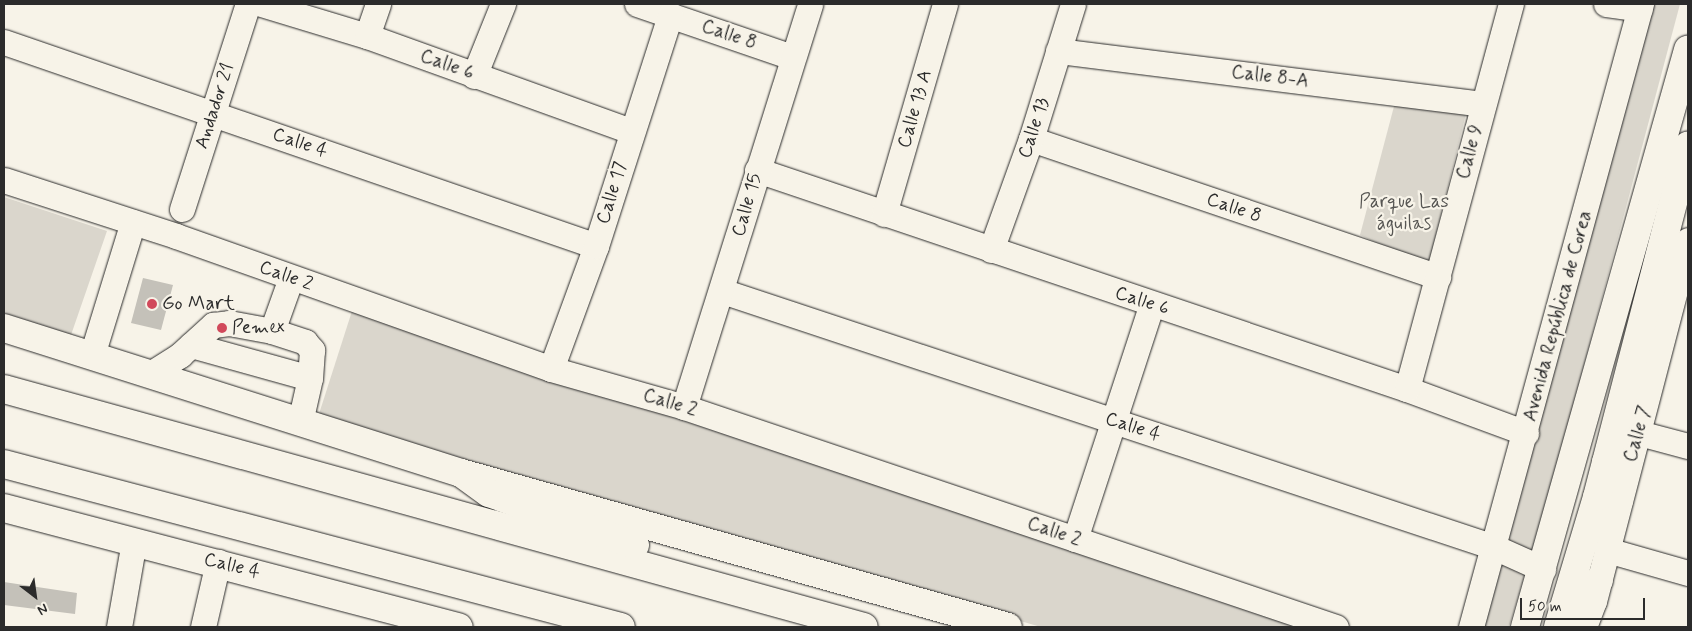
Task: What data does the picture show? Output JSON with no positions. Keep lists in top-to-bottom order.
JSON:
{
  "streets": {
    "main road": ["Calle 4"],
    "street": [
      "Calle 8",
      "Calle 6",
      "Calle 8-A",
      "Andador 21",
      "Calle 13 A",
      "Calle 13",
      "Calle 9",
      "Calle 17",
      "Calle 15",
      "Calle 2",
      "Avenida República de Corea",
      "Calle 7"
    ]
  },
  "crossings": [
    ["Calle 8", "Calle 13"],
    ["Calle 8", "Calle 9"],
    ["Calle 8", "Calle 17"],
    ["Calle 8", "Calle 15"],
    ["Calle 6", "Calle 13 A"],
    ["Calle 6", "Calle 13"],
    ["Calle 6", "Calle 9"],
    ["Calle 6", "Calle 17"],
    ["Calle 6", "Calle 15"],
    ["Calle 6", "Avenida República de Corea"],
    ["Calle 8-A", "Calle 13"],
    ["Calle 8-A", "Calle 9"],
    ["Andador 21", "Calle 4"],
    ["Calle 4", "Calle 17"],
    ["Calle 4", "Calle 15"],
    ["Calle 4", "Avenida República de Corea"],
    ["Calle 17", "Calle 2"],
    ["Calle 15", "Calle 2"]
  ],
  "parks": ["Parque Las águilas"],
  "places": ["Go Mart", "Pemex"],
  "scale_bar": "50 m",
  "north": "bottom right"
}
